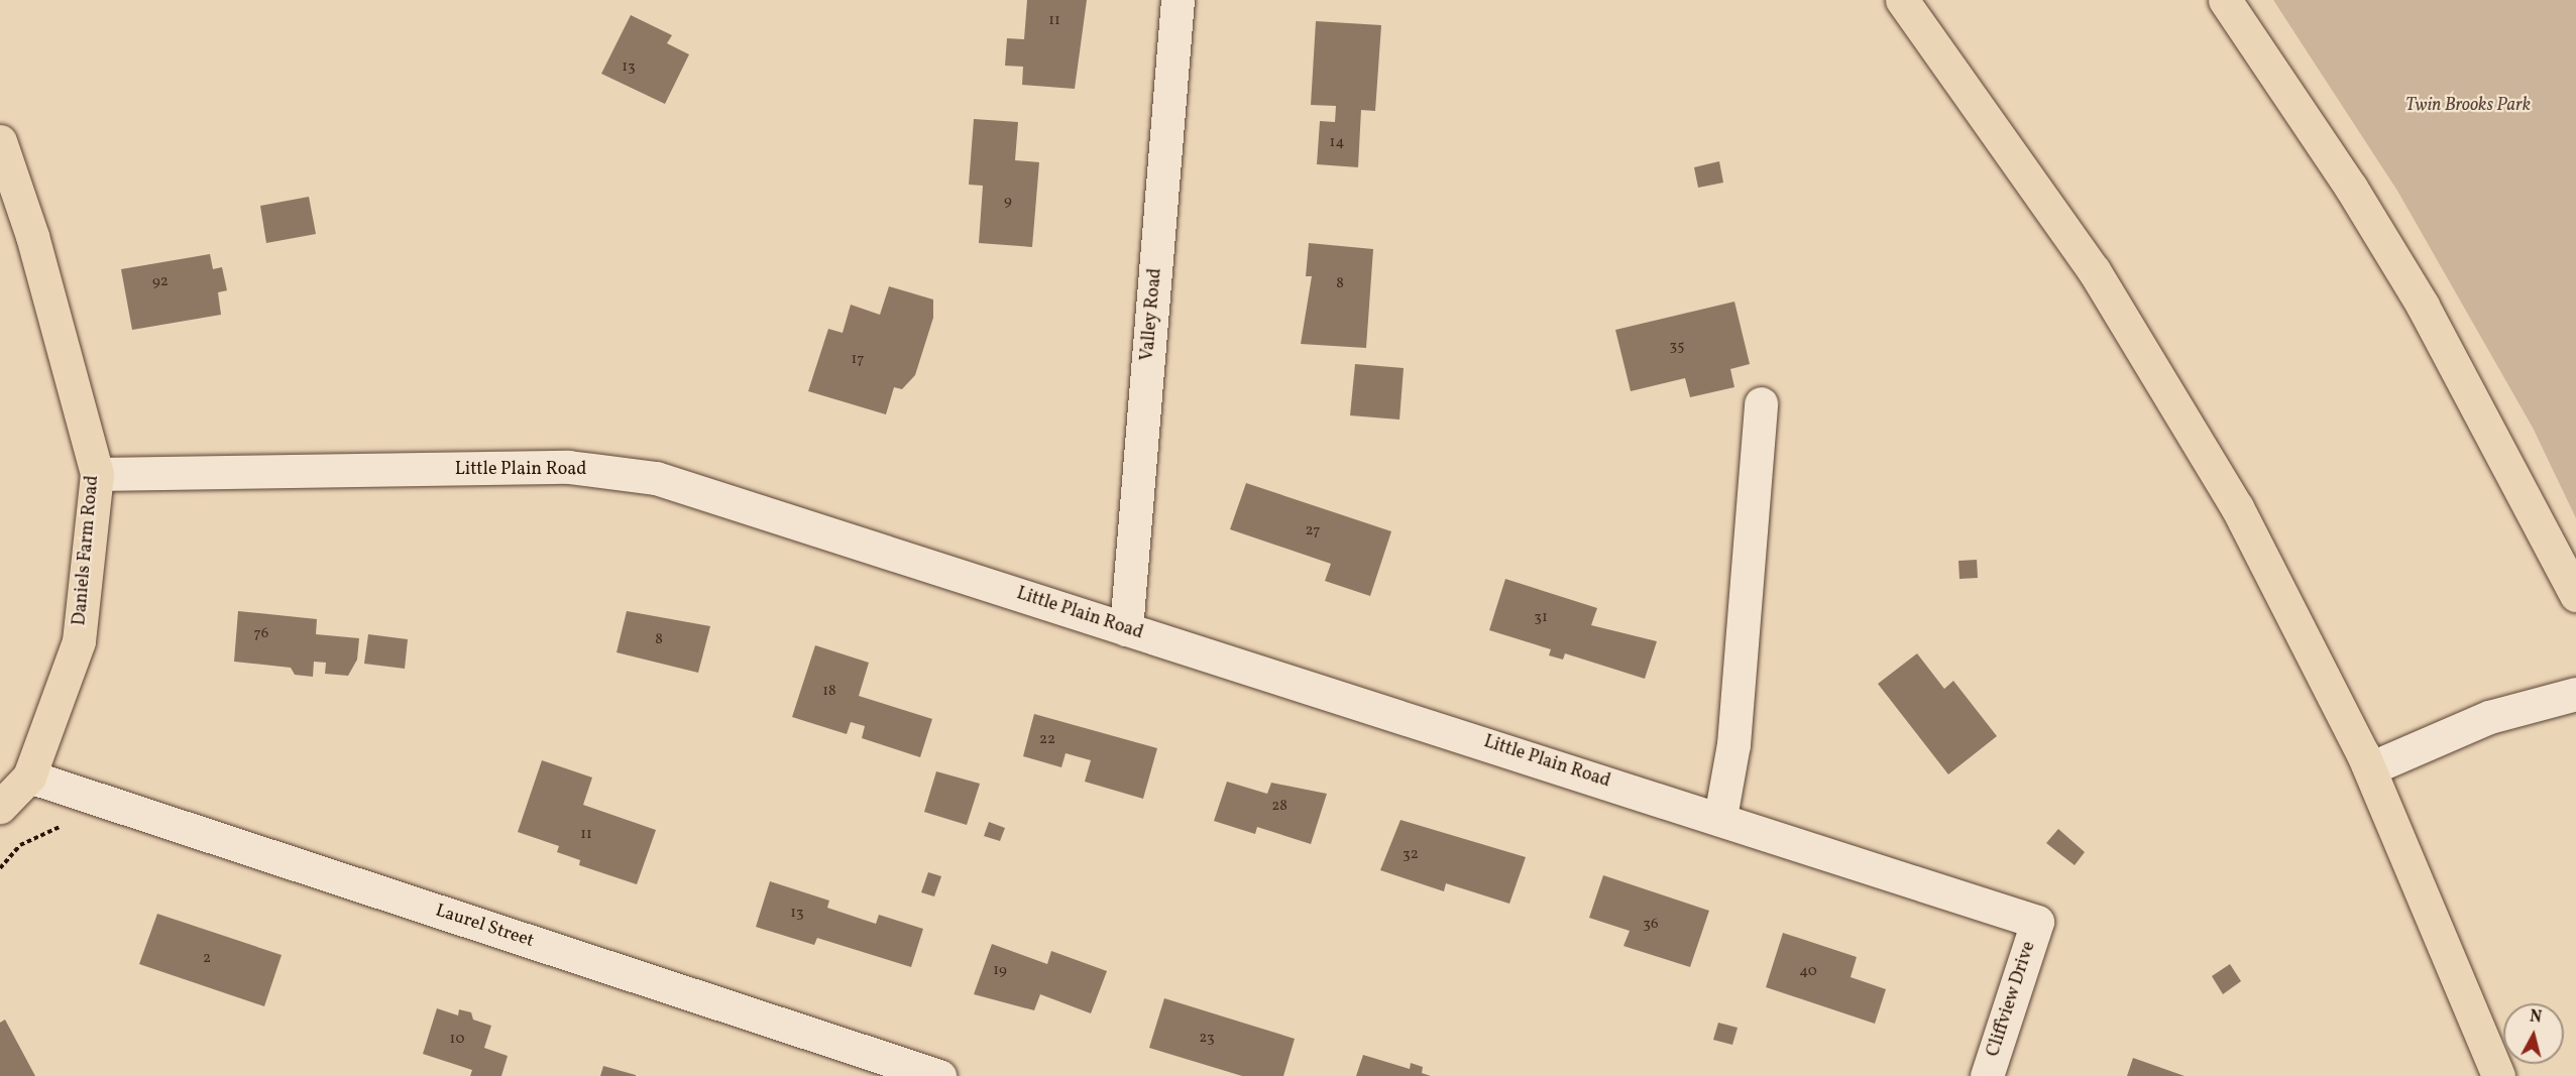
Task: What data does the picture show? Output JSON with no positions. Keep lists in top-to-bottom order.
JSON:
{
  "streets": {
    "main road": ["Daniels Farm Road"],
    "street": [
      "Valley Road",
      "Little Plain Road",
      "Laurel Street",
      "Cliffview Drive"
    ]
  },
  "crossings": [
    ["Valley Road", "Little Plain Road"],
    ["Little Plain Road", "Daniels Farm Road"],
    ["Little Plain Road", "Cliffview Drive"],
    ["Daniels Farm Road", "Laurel Street"]
  ],
  "parks": ["Twin Brooks Park"],
  "house_numbers": [
    "11",
    "13",
    "14",
    "9",
    "92",
    "8",
    "35",
    "17",
    "27",
    "31",
    "76",
    "8",
    "18",
    "22",
    "28",
    "11",
    "32",
    "13",
    "36",
    "2",
    "19",
    "40",
    "23",
    "10"
  ],
  "north": "top"
}
